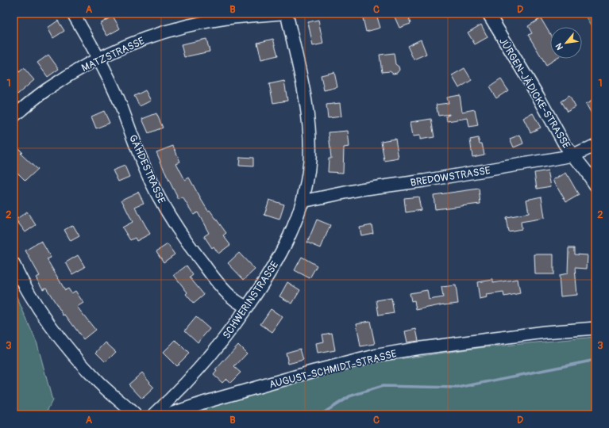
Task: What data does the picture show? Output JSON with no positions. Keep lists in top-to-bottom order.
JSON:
{
  "streets": {
    "street": [
      "MATZSTRASSE",
      "JÜRGEN-JÄDICKE-STRASSE",
      "GÄHDESTRASSE",
      "BREDOWSTRASSE",
      "SCHWERINSTRASSE",
      "AUGUST-SCHMIDT-STRASSE"
    ]
  },
  "crossings": [
    ["MATZSTRASSE", "GÄHDESTRASSE"],
    ["JÜRGEN-JÄDICKE-STRASSE", "BREDOWSTRASSE"],
    ["GÄHDESTRASSE", "SCHWERINSTRASSE"],
    ["BREDOWSTRASSE", "SCHWERINSTRASSE"]
  ],
  "north": "bottom left",
  "grid": {
    "columns": [
      "A",
      "B",
      "C",
      "D"
    ],
    "rows": ["1", "2", "3"]
  }
}
